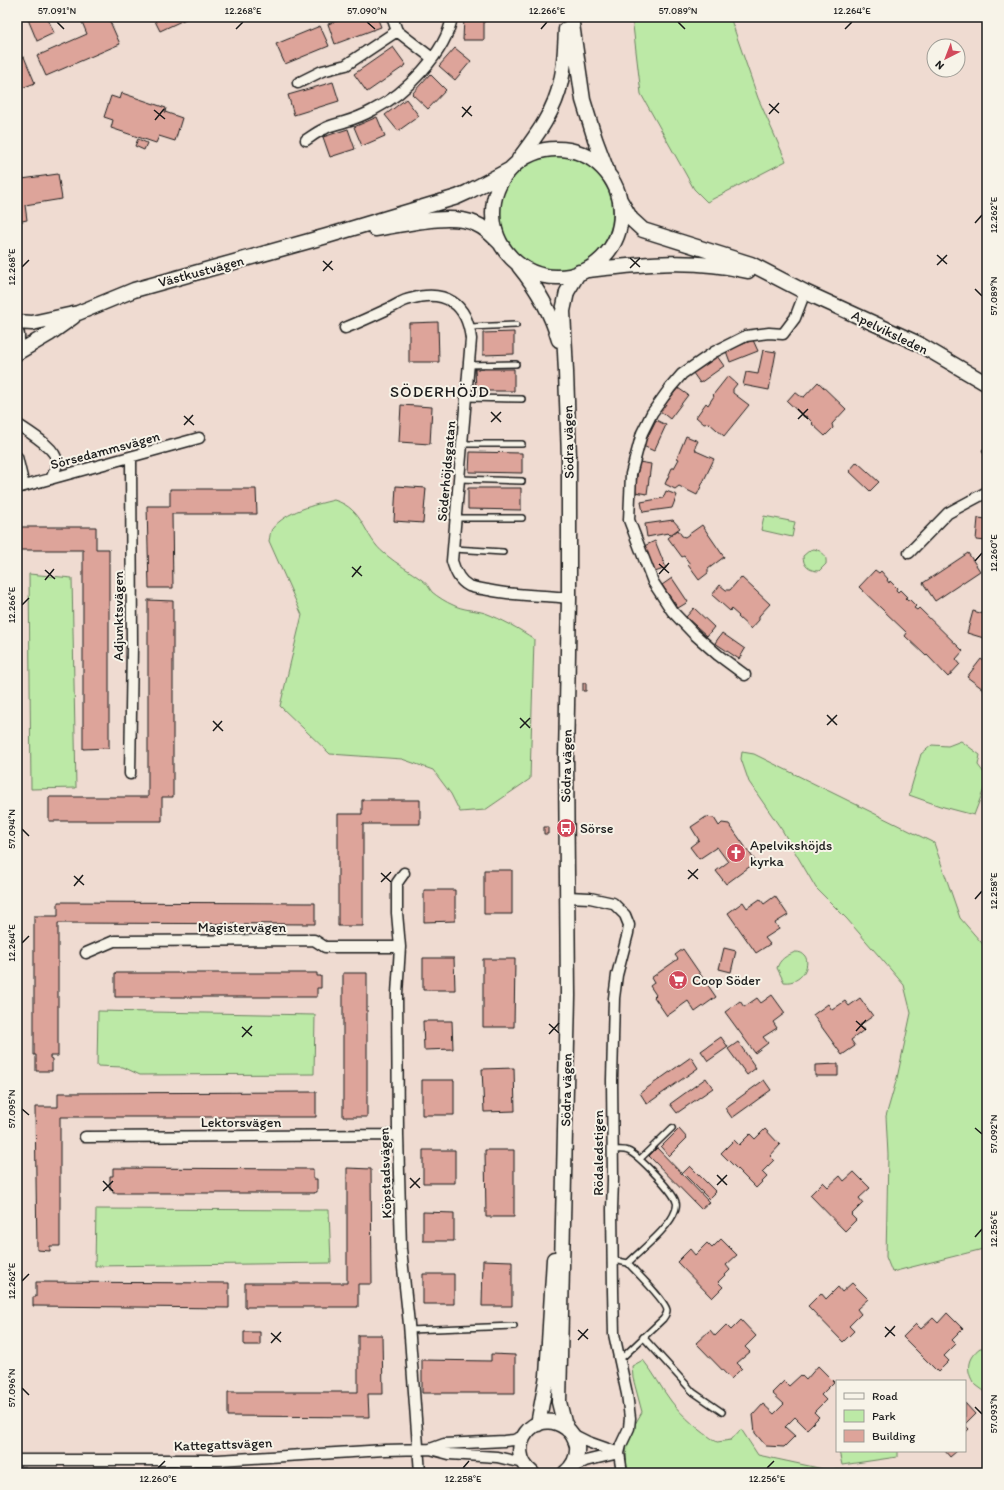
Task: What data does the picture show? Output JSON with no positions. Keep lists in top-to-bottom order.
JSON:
{
  "streets": {
    "street": [
      "Västkustvägen",
      "Apelviksleden",
      "Södra vägen",
      "Sörsedammsvägen",
      "Söderhöjdsgatan",
      "Adjunktsvägen",
      "Magistervägen",
      "Lektorsvägen",
      "Rödaledstigen",
      "Köpstadsvägen",
      "Kattegattsvägen"
    ]
  },
  "crossings": [
    ["Västkustvägen", "Apelviksleden"],
    ["Västkustvägen", "Södra vägen"],
    ["Apelviksleden", "Södra vägen"],
    ["Södra vägen", "Söderhöjdsgatan"],
    ["Södra vägen", "Rödaledstigen"],
    ["Sörsedammsvägen", "Adjunktsvägen"],
    ["Magistervägen", "Köpstadsvägen"],
    ["Lektorsvägen", "Köpstadsvägen"],
    ["Köpstadsvägen", "Kattegattsvägen"]
  ],
  "districts": ["SÖDERHÖJD"],
  "places": {
    "bus stop": ["Sörse"],
    "church": ["Apelvikshöjds kyrka"],
    "supermarket": ["Coop Söder"]
  },
  "legend": ["Road", "Park", "Building"],
  "north": "bottom left",
  "coordinates": [
    "57.091°N",
    "12.268°E",
    "57.090°N",
    "12.266°E",
    "57.089°N",
    "12.264°E",
    "12.262°E",
    "12.260°E",
    "57.094°N",
    "12.258°E",
    "57.095°N",
    "57.092°N",
    "12.256°E",
    "57.096°N",
    "57.093°N"
  ]
}
